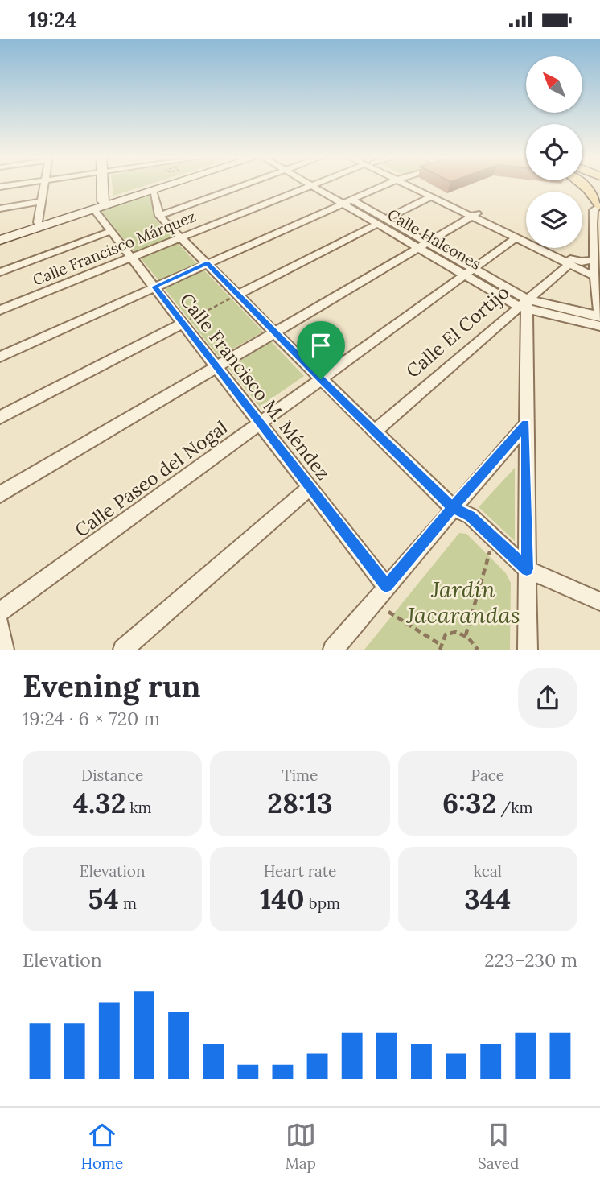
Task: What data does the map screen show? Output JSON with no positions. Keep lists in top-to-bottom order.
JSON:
{
  "streets": {
    "street": [
      "Calle Halcones",
      "Calle Francisco Márquez",
      "Calle El Cortijo",
      "Calle Francisco M. Méndez",
      "Calle Paseo del Nogal"
    ]
  },
  "crossings": [
    ["Calle Halcones", "Calle El Cortijo"],
    ["Calle Halcones", "Calle Paseo del Nogal"],
    ["Calle Francisco Márquez", "Calle Francisco M. Méndez"],
    ["Calle Francisco M. Méndez", "Calle Paseo del Nogal"]
  ],
  "parks": ["Jardín Jacarandas"],
  "north": "top left",
  "page": {
    "status": "19:24",
    "heading": ["Evening run", "19:24 · 6 × 720 m"],
    "stats": [
      ["Distance", "4.32 km"],
      ["Time", "28:13"],
      ["Pace", "6:32 /km"],
      ["Elevation", "54 m"],
      ["Heart rate", "140 bpm"],
      ["kcal", "344"]
    ],
    "chart": ["Elevation", "223–230 m"],
    "tabs": ["Home", "Map", "Saved"]
  }
}
